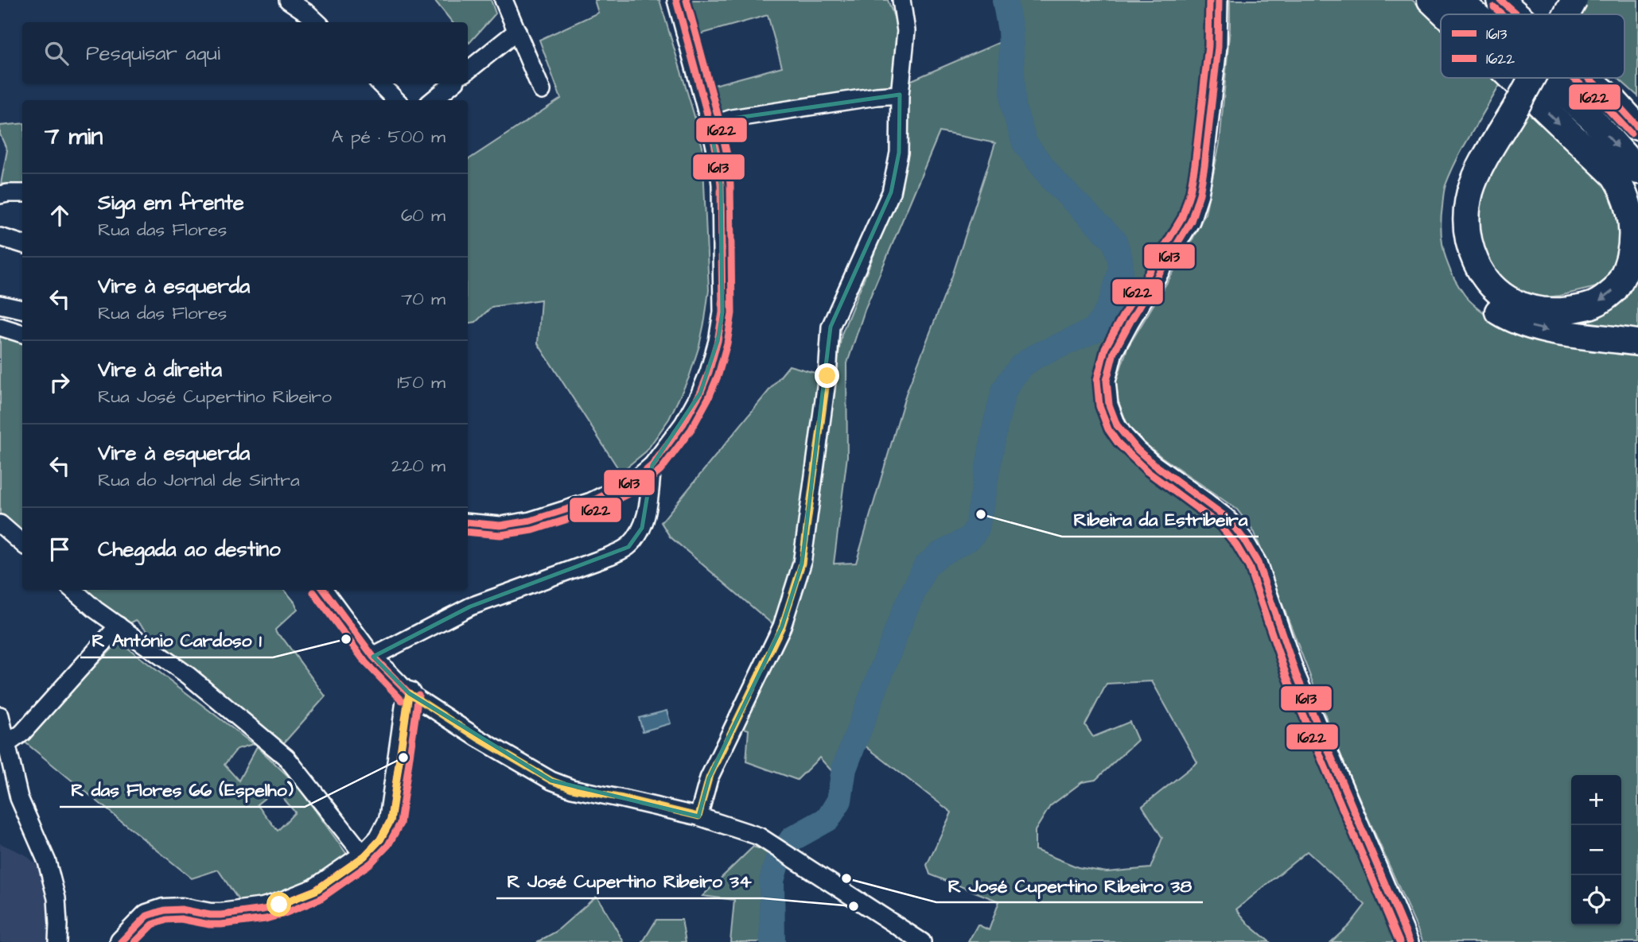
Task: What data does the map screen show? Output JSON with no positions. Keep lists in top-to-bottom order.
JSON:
{
  "places": [
    "Ribeira da Estribeira",
    "R António Cardoso 1",
    "R das Flores 66 (Espelho)",
    "R José Cupertino Ribeiro 38",
    "R José Cupertino Ribeiro 34"
  ],
  "lines": ["transit line 1613", "transit line 1622"],
  "legend": ["1613", "1622"],
  "page": {
    "search": "Pesquisar aqui",
    "heading": ["7 min", "A pé · 500 m"],
    "list": [
      ["Siga em frente", "Rua das Flores", "60 m"],
      ["Vire à esquerda", "Rua das Flores", "70 m"],
      ["Vire à direita", "Rua José Cupertino Ribeiro", "150 m"],
      ["Vire à esquerda", "Rua do Jornal de Sintra", "220 m"],
      "Chegada ao destino"
    ],
    "map_buttons": ["+", "−"]
  }
}
